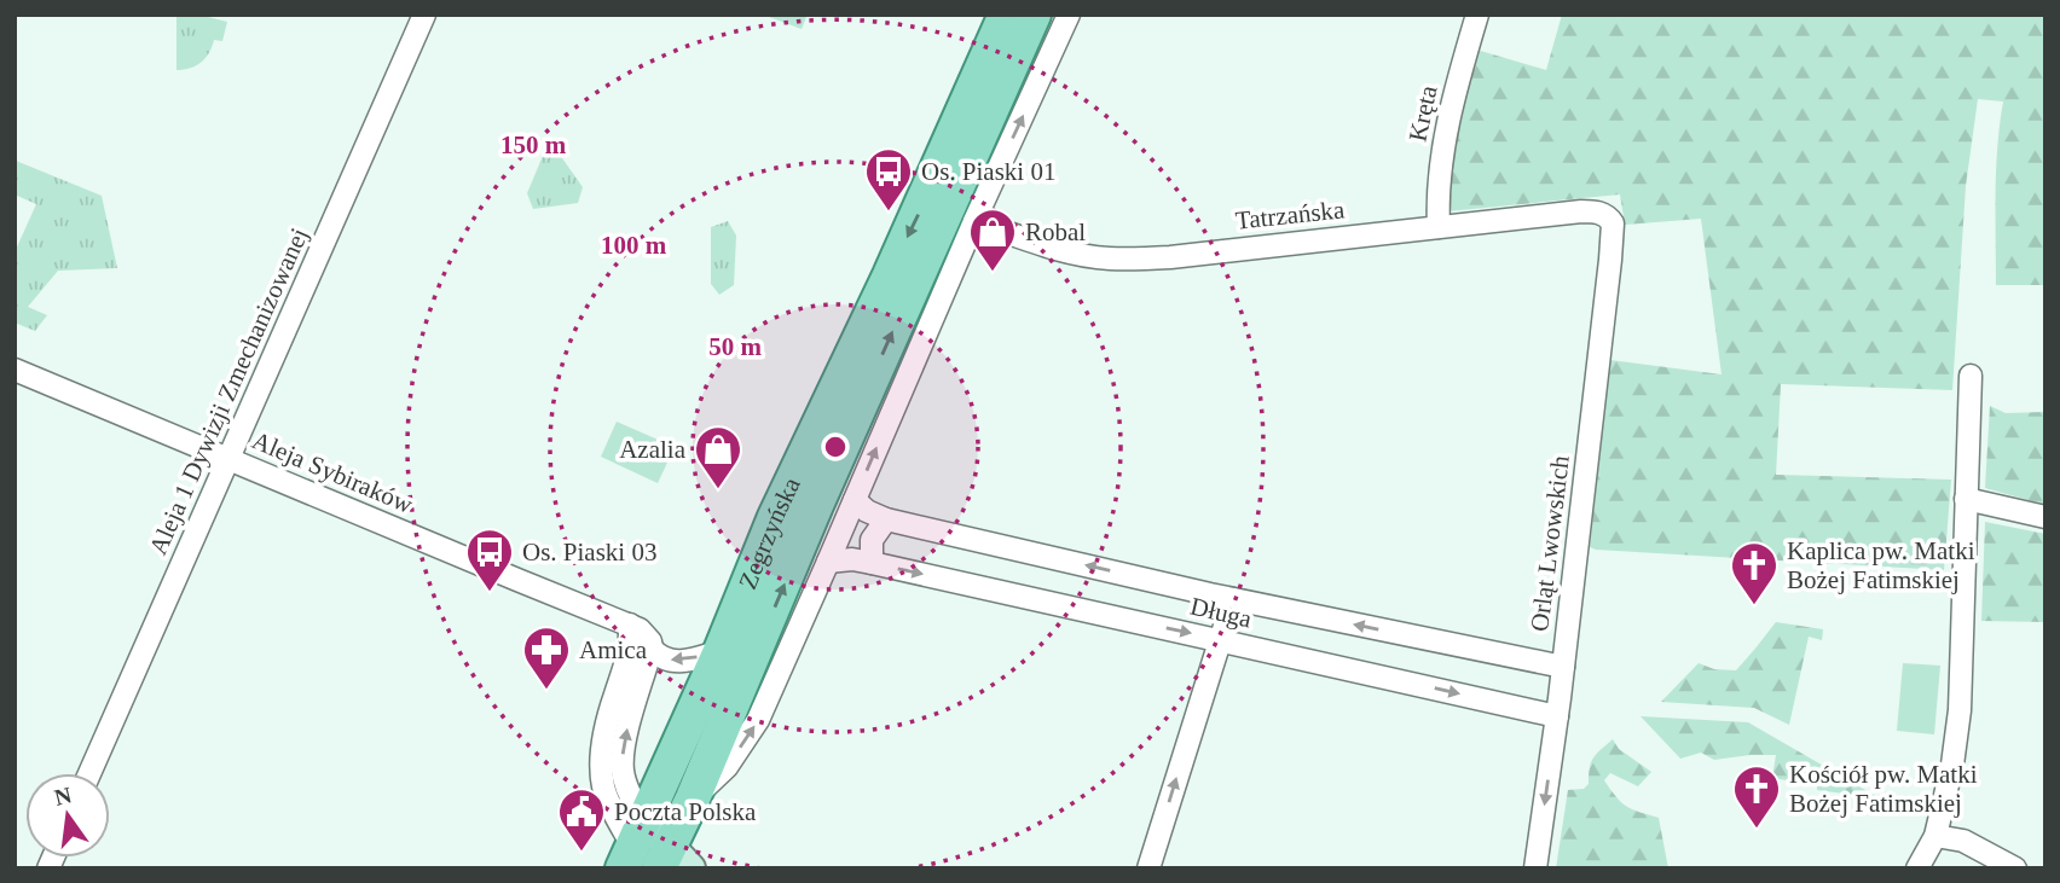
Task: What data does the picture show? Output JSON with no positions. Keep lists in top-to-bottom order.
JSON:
{
  "streets": {
    "main road": ["Zegrzyńska"],
    "street": [
      "Kręta",
      "Tatrzańska",
      "Aleja 1 Dywizji Zmechanizowanej",
      "Aleja Sybiraków",
      "Orląt Lwowskich",
      "Długa"
    ]
  },
  "crossings": [
    ["Kręta", "Tatrzańska"],
    ["Tatrzańska", "Orląt Lwowskich"],
    ["Aleja 1 Dywizji Zmechanizowanej", "Aleja Sybiraków"],
    ["Orląt Lwowskich", "Długa"]
  ],
  "places": {
    "bus stop": ["Os. Piaski 01", "Os. Piaski 03"],
    "shop": ["Robal", "Azalia"],
    "church": ["Kaplica pw. Matki Bożej Fatimskiej", "Kościół pw. Matki Bożej Fatimskiej"],
    "pharmacy": ["Amica"],
    "public building": ["Poczta Polska"]
  },
  "north": "top",
  "rings": ["150 m", "100 m", "50 m"]
}
